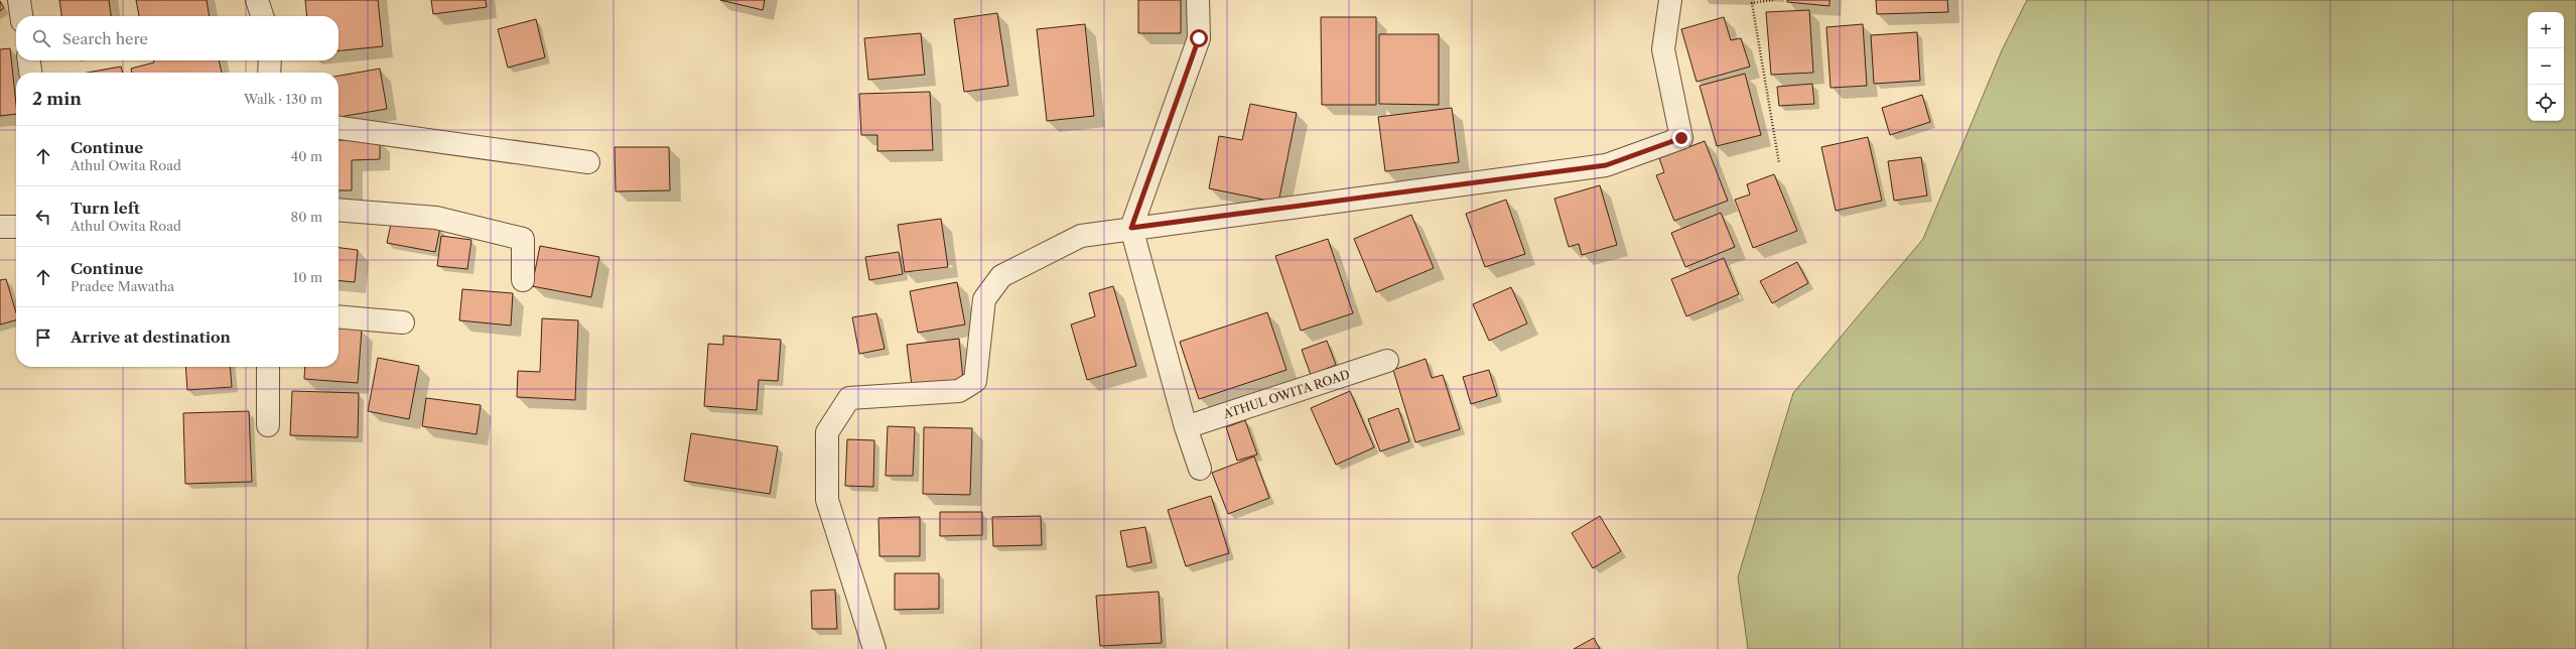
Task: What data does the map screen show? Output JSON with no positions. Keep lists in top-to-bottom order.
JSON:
{
  "streets": {
    "street": ["ATHUL OWITA ROAD"]
  },
  "page": {
    "map_buttons": ["+", "−"],
    "search": "Search here",
    "heading": ["2 min", "Walk · 130 m"],
    "list": [
      ["Continue", "Athul Owita Road", "40 m"],
      ["Turn left", "Athul Owita Road", "80 m"],
      ["Continue", "Pradee Mawatha", "10 m"],
      "Arrive at destination"
    ]
  }
}
